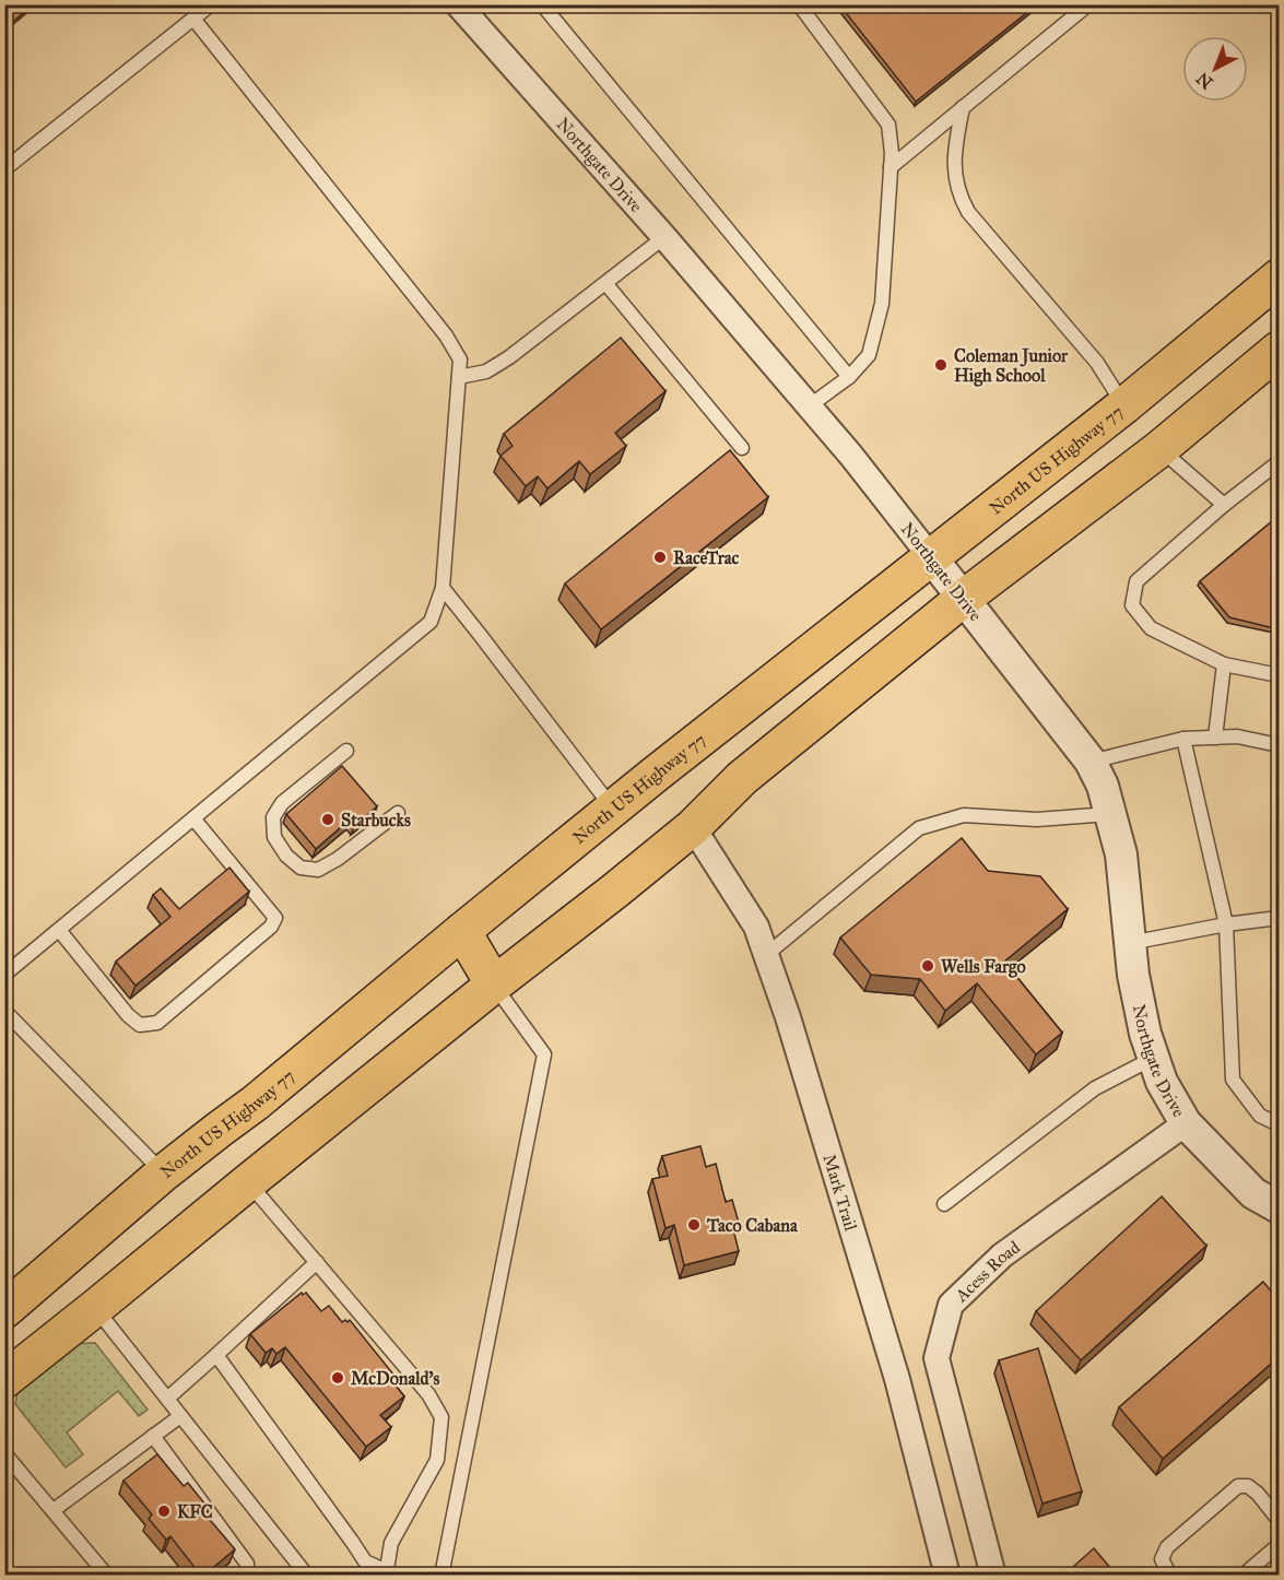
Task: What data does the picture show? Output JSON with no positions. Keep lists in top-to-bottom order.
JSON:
{
  "streets": {
    "main road": ["North US Highway 77"],
    "street": ["Northgate Drive", "Mark Trail", "Acess Road"]
  },
  "crossings": [
    ["Northgate Drive", "North US Highway 77"],
    ["Northgate Drive", "Acess Road"]
  ],
  "places": [
    "Coleman Junior High School",
    "RaceTrac",
    "Starbucks",
    "Wells Fargo",
    "Taco Cabana",
    "McDonald's",
    "KFC"
  ],
  "north": "bottom left"
}
